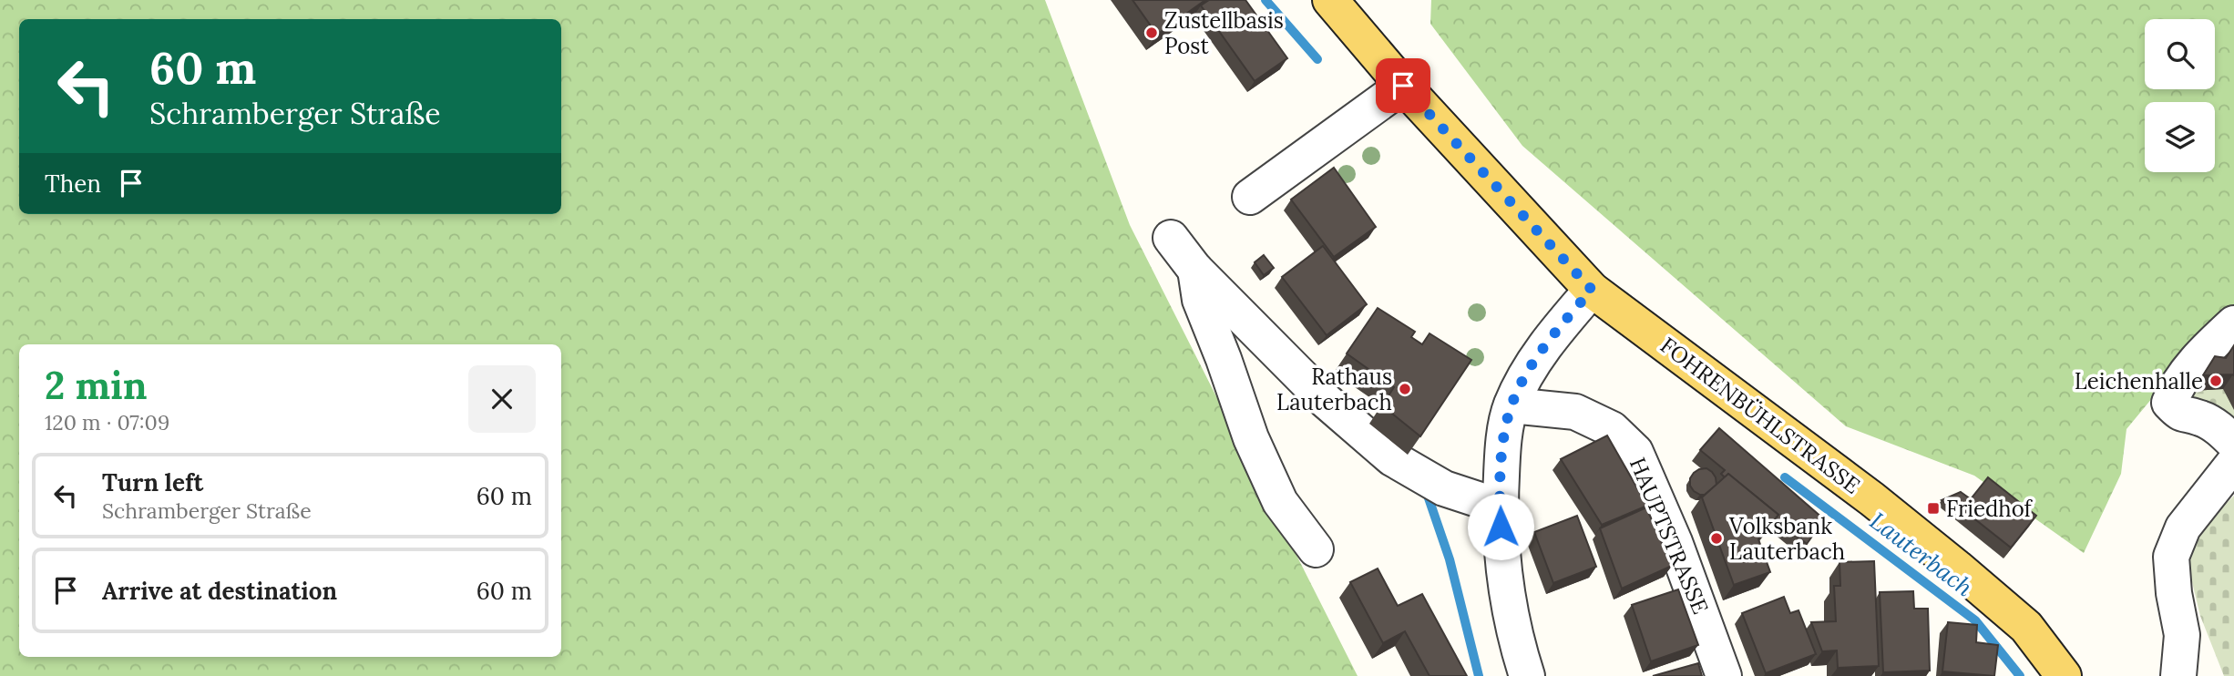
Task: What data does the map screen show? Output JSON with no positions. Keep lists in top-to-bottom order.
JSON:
{
  "streets": {
    "main road": ["FOHRENBÜHLSTRASSE"],
    "street": ["HAUPTSTRASSE"]
  },
  "water": ["Lauterbach"],
  "places": {
    "other": [
      "Zustellbasis Post",
      "Leichenhalle",
      "Rathaus Lauterbach",
      "Volksbank Lauterbach"
    ],
    "transit": ["Friedhof"]
  },
  "page": {
    "turn": ["60 m", "Schramberger Straße"],
    "then": "Then",
    "heading": ["2 min", "120 m · 07:09"],
    "list": [
      {
        "name": "Turn left",
        "note": "Schramberger Straße",
        "value": "60 m"
      },
      {
        "name": "Arrive at destination",
        "value": "60 m"
      }
    ]
  }
}
